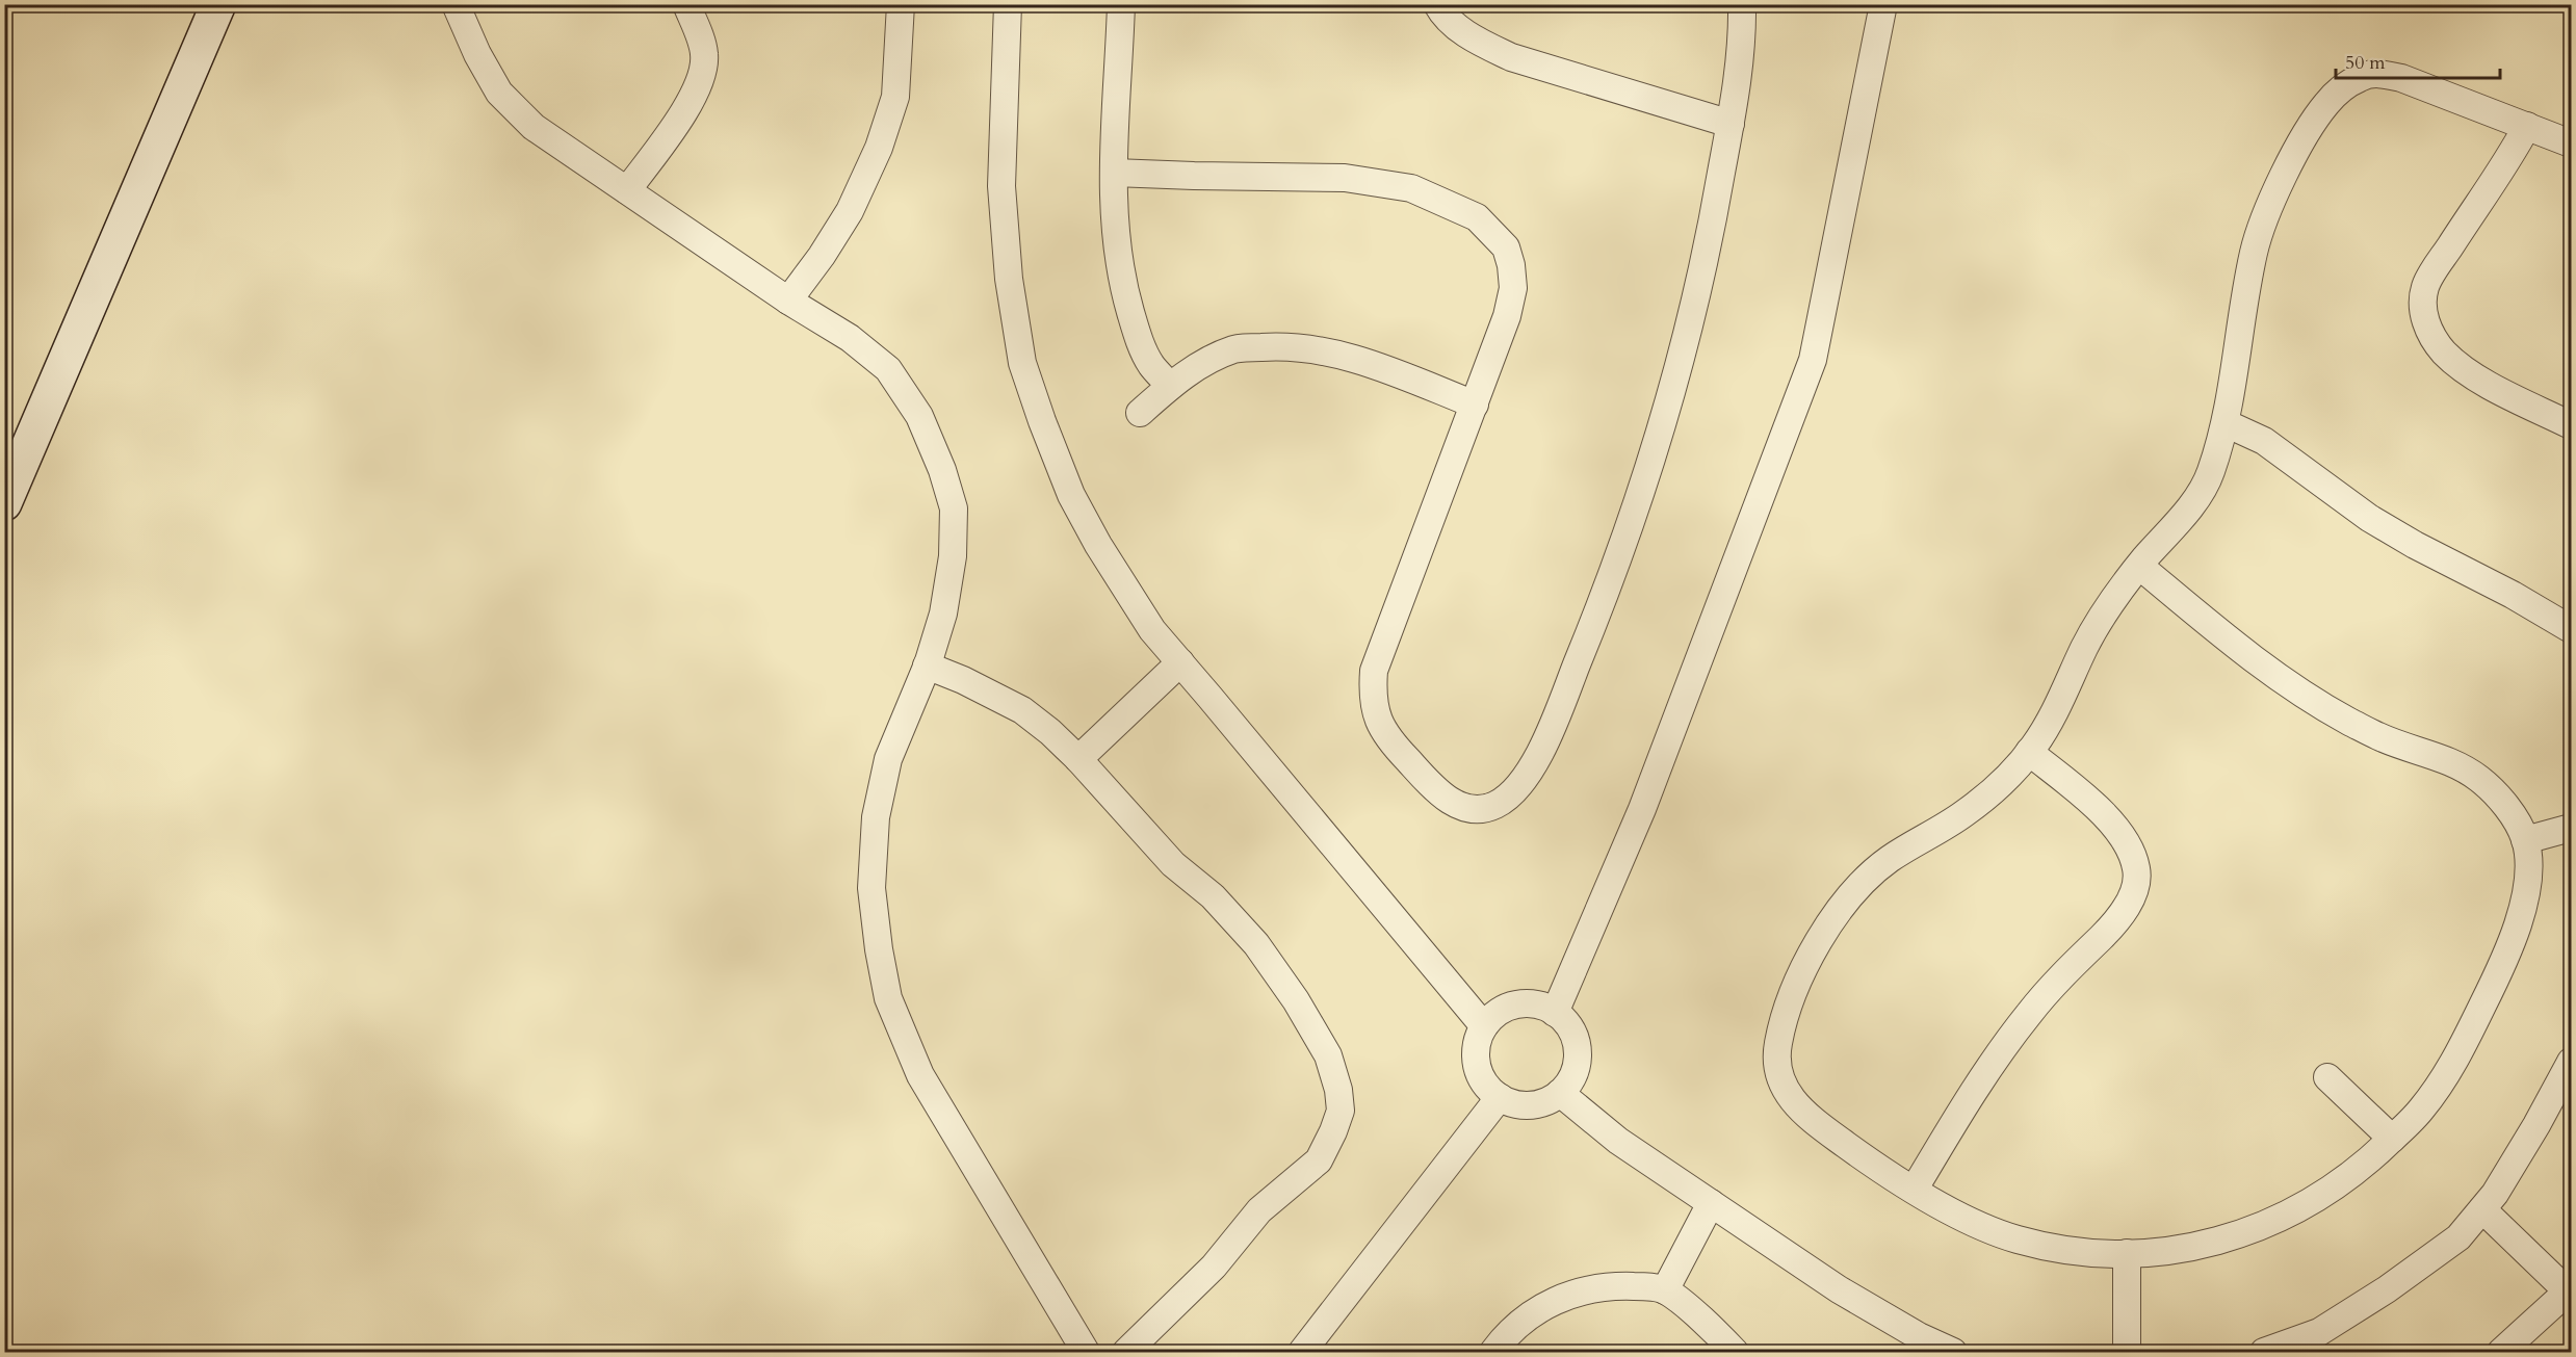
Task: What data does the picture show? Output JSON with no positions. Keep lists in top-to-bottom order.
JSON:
{
  "scale_bar": "50 m"
}
